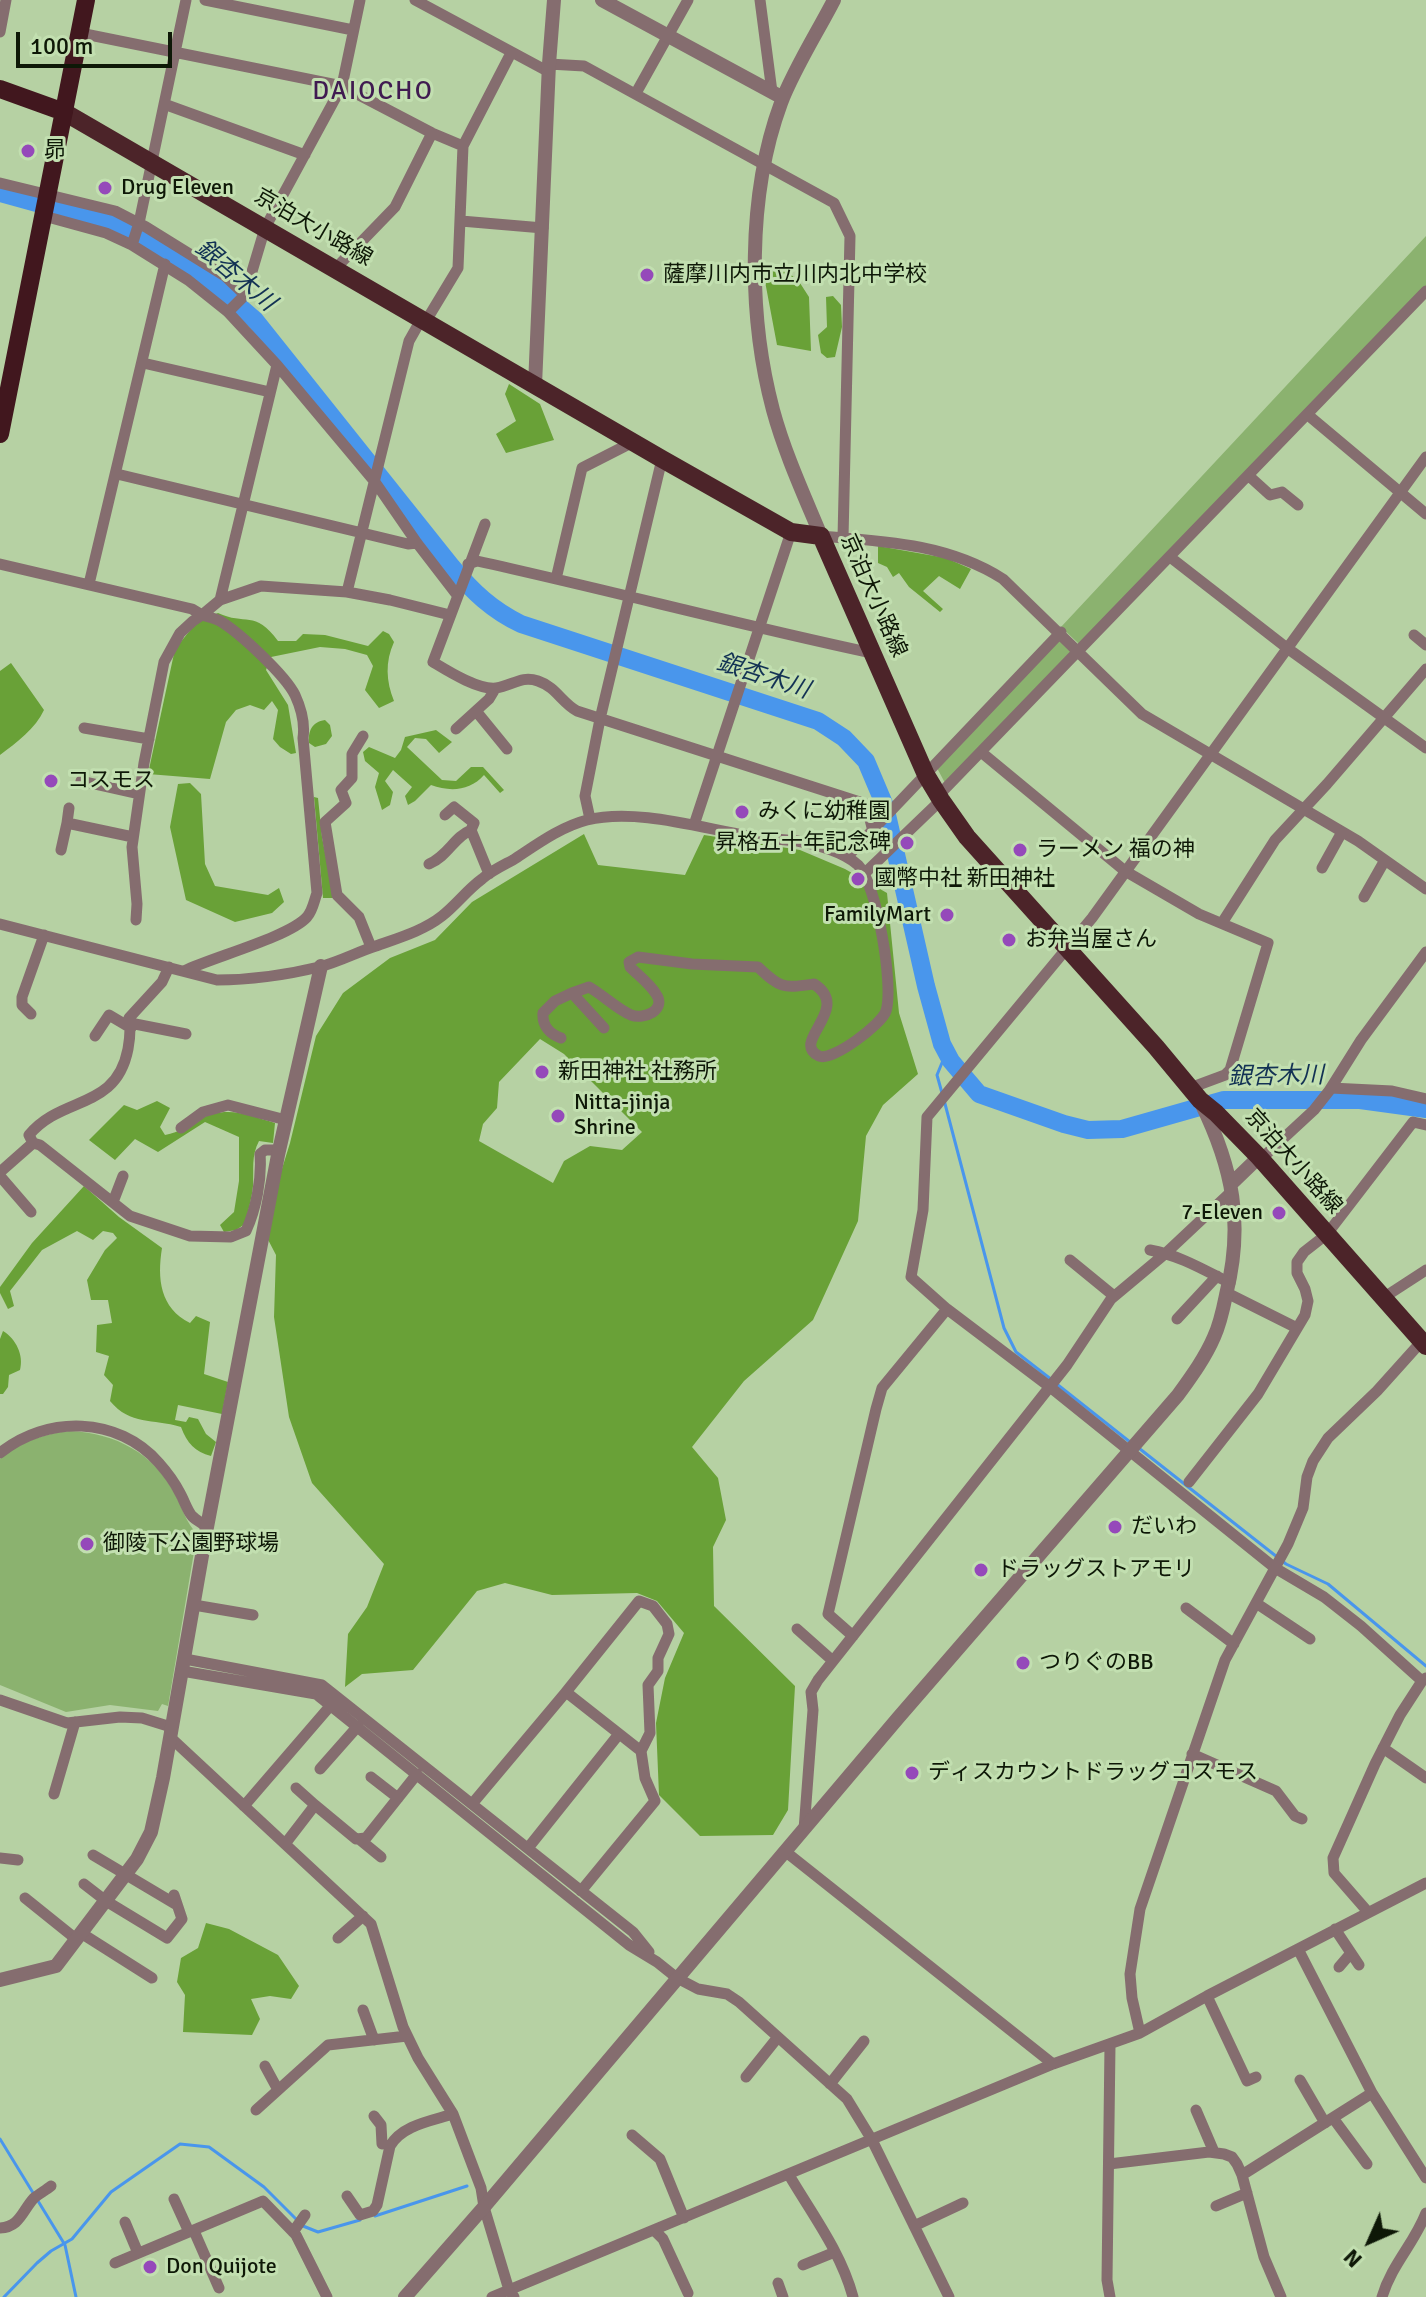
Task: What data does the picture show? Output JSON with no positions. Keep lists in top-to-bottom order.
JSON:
{
  "streets": {
    "main road": ["京泊大小路線"]
  },
  "districts": ["DAIOCHO"],
  "water": ["銀杏木川"],
  "places": [
    "昴",
    "Drug Eleven",
    "薩摩川内市立川内北中学校",
    "コスモス",
    "みくに幼稚園",
    "昇格五十年記念碑",
    "ラーメン 福の神",
    "國幣中社 新田神社",
    "FamilyMart",
    "お弁当屋さん",
    "新田神社 社務所",
    "Nitta-jinja Shrine",
    "7-Eleven",
    "だいわ",
    "御陵下公園野球場",
    "ドラッグストアモリ",
    "つりぐのBB",
    "ディスカウントドラッグコスモス",
    "Don Quijote"
  ],
  "scale_bar": "100 m",
  "north": "bottom left"
}
